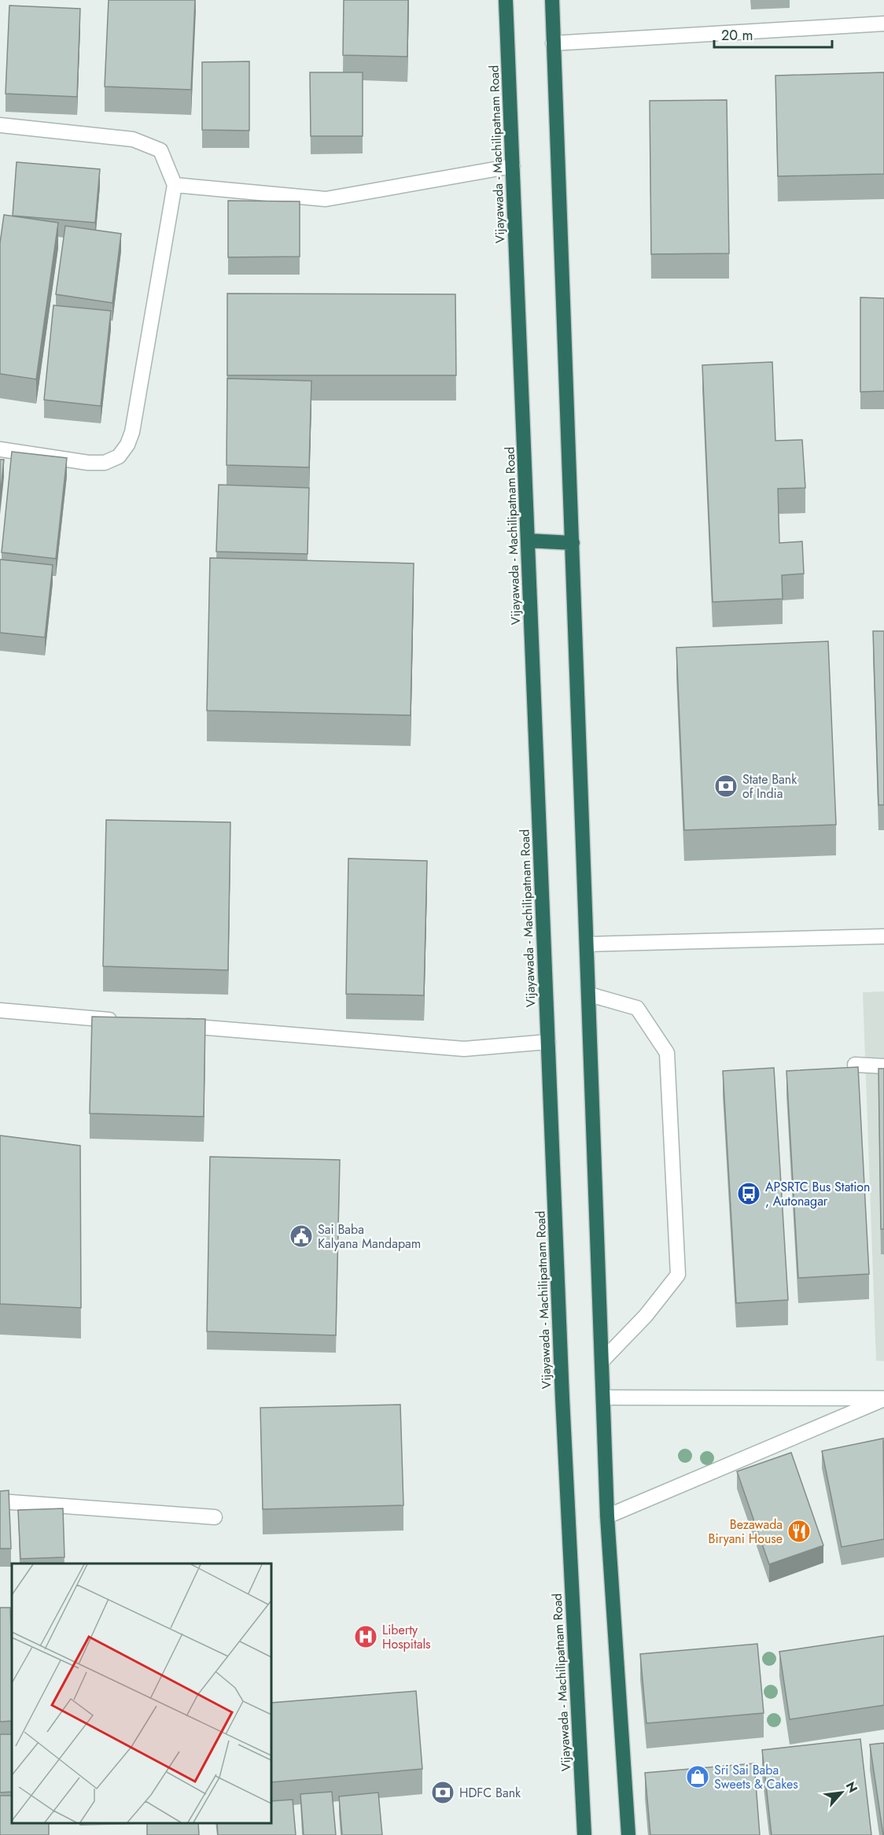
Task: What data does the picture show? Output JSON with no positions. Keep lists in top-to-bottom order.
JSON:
{
  "streets": {
    "highway": ["Vijayawada - Machilipatnam Road"]
  },
  "places": {
    "bank": ["State Bank of India", "HDFC Bank"],
    "bus stop": ["APSRTC Bus Station , Autonagar"],
    "public building": ["Sai Baba Kalyana Mandapam"],
    "restaurant": ["Bezawada Biryani House"],
    "hospital": ["Liberty Hospitals"],
    "shop": ["Sri Sai Baba Sweets & Cakes"]
  },
  "scale_bar": "20 m",
  "north": "top right"
}
